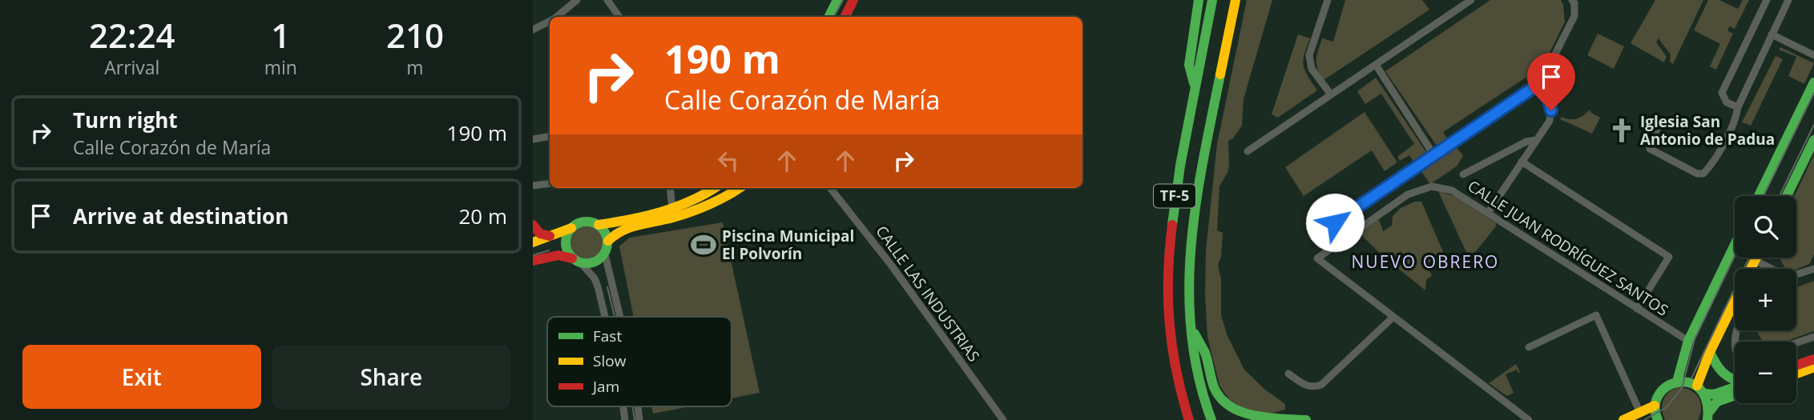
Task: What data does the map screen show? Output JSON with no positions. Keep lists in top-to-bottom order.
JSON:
{
  "streets": {
    "main road": ["TF-5"],
    "street": ["CALLE JUAN RODRÍGUEZ SANTOS", "CALLE LAS INDUSTRIAS"]
  },
  "districts": ["NUEVO OBRERO"],
  "places": {
    "church": ["Iglesia San Antonio de Padua"],
    "sports": ["Piscina Municipal El Polvorín"]
  },
  "legend": ["Fast", "Slow", "Jam"],
  "page": {
    "eta": [
      "22:24",
      "Arrival",
      "1",
      "min",
      "210",
      "m"
    ],
    "turn": ["190 m", "Calle Corazón de María"],
    "list": [
      {
        "name": "Turn right",
        "note": "Calle Corazón de María",
        "value": "190 m"
      },
      {
        "name": "Arrive at destination",
        "value": "20 m"
      }
    ],
    "map_buttons": ["+", "−"],
    "buttons": ["Exit", "Share"]
  }
}
